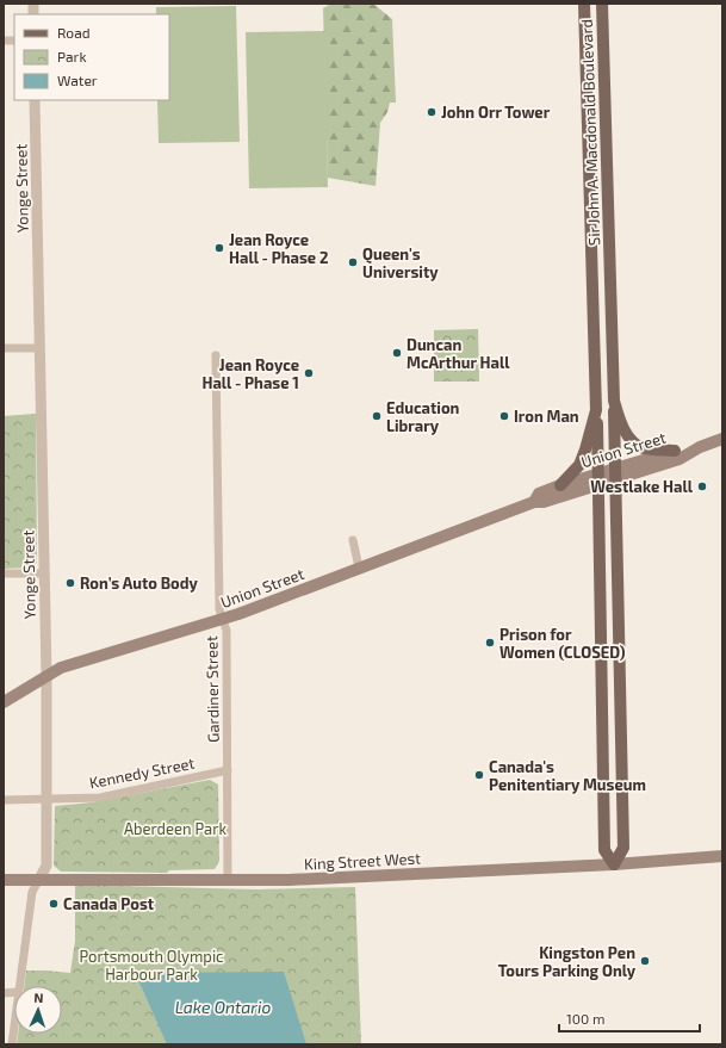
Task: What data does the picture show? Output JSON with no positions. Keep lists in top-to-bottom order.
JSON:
{
  "streets": {
    "main road": ["Sir John A. Macdonald Boulevard", "Union Street", "King Street West"],
    "street": ["Yonge Street", "Gardiner Street", "Kennedy Street"]
  },
  "crossings": [
    ["Yonge Street", "Union Street"],
    ["Yonge Street", "Kennedy Street"],
    ["Yonge Street", "King Street West"],
    ["Union Street", "Gardiner Street"],
    ["Gardiner Street", "Kennedy Street"],
    ["Gardiner Street", "King Street West"]
  ],
  "water": ["Lake Ontario"],
  "parks": ["Aberdeen Park", "Portsmouth Olympic Harbour Park"],
  "places": [
    "John Orr Tower",
    "Jean Royce Hall - Phase 2",
    "Queen's University",
    "Duncan McArthur Hall",
    "Jean Royce Hall - Phase 1",
    "Education Library",
    "Iron Man",
    "Westlake Hall",
    "Ron’s Auto Body",
    "Prison for Women (CLOSED)",
    "Canada's Penitentiary Museum",
    "Canada Post",
    "Kingston Pen Tours Parking Only"
  ],
  "legend": ["Road", "Park", "Water"],
  "scale_bar": "100 m",
  "north": "top"
}
